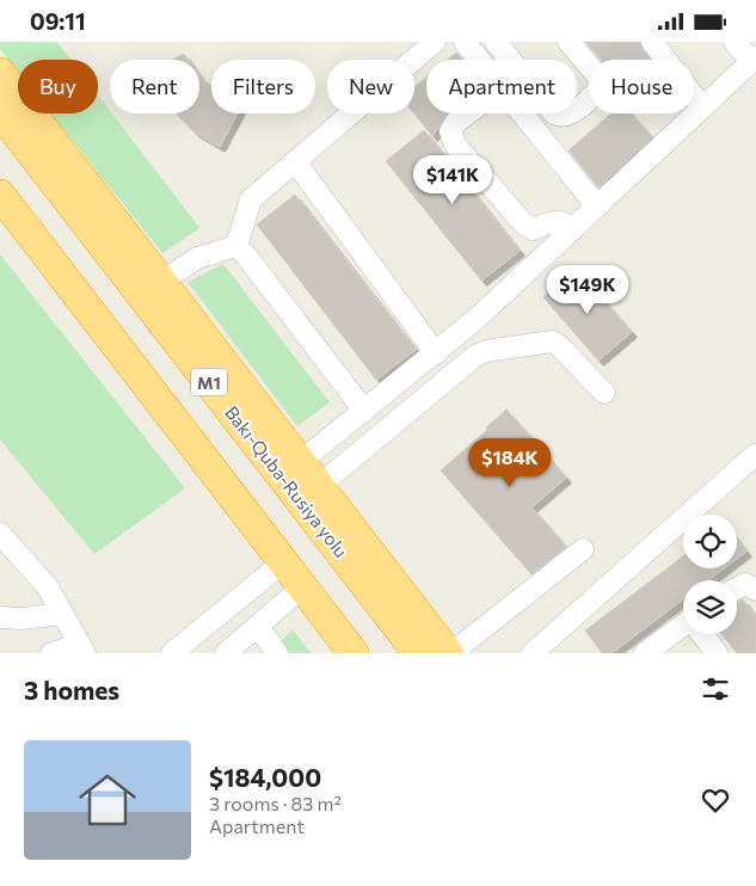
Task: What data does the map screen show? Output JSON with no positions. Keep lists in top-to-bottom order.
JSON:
{
  "streets": {
    "highway": ["M1", "Bakı-Quba-Rusiya yolu"]
  },
  "page": {
    "status": "09:11",
    "chip": [
      "Buy",
      "Rent",
      "Filters",
      "New",
      "Apartment",
      "House"
    ],
    "price": ["$141K", "$149K", "$184K"],
    "heading": "3 homes",
    "list": [
      {
        "name": "$184,000",
        "note": "3 rooms · 83 m² · Apartment"
      }
    ]
  }
}
